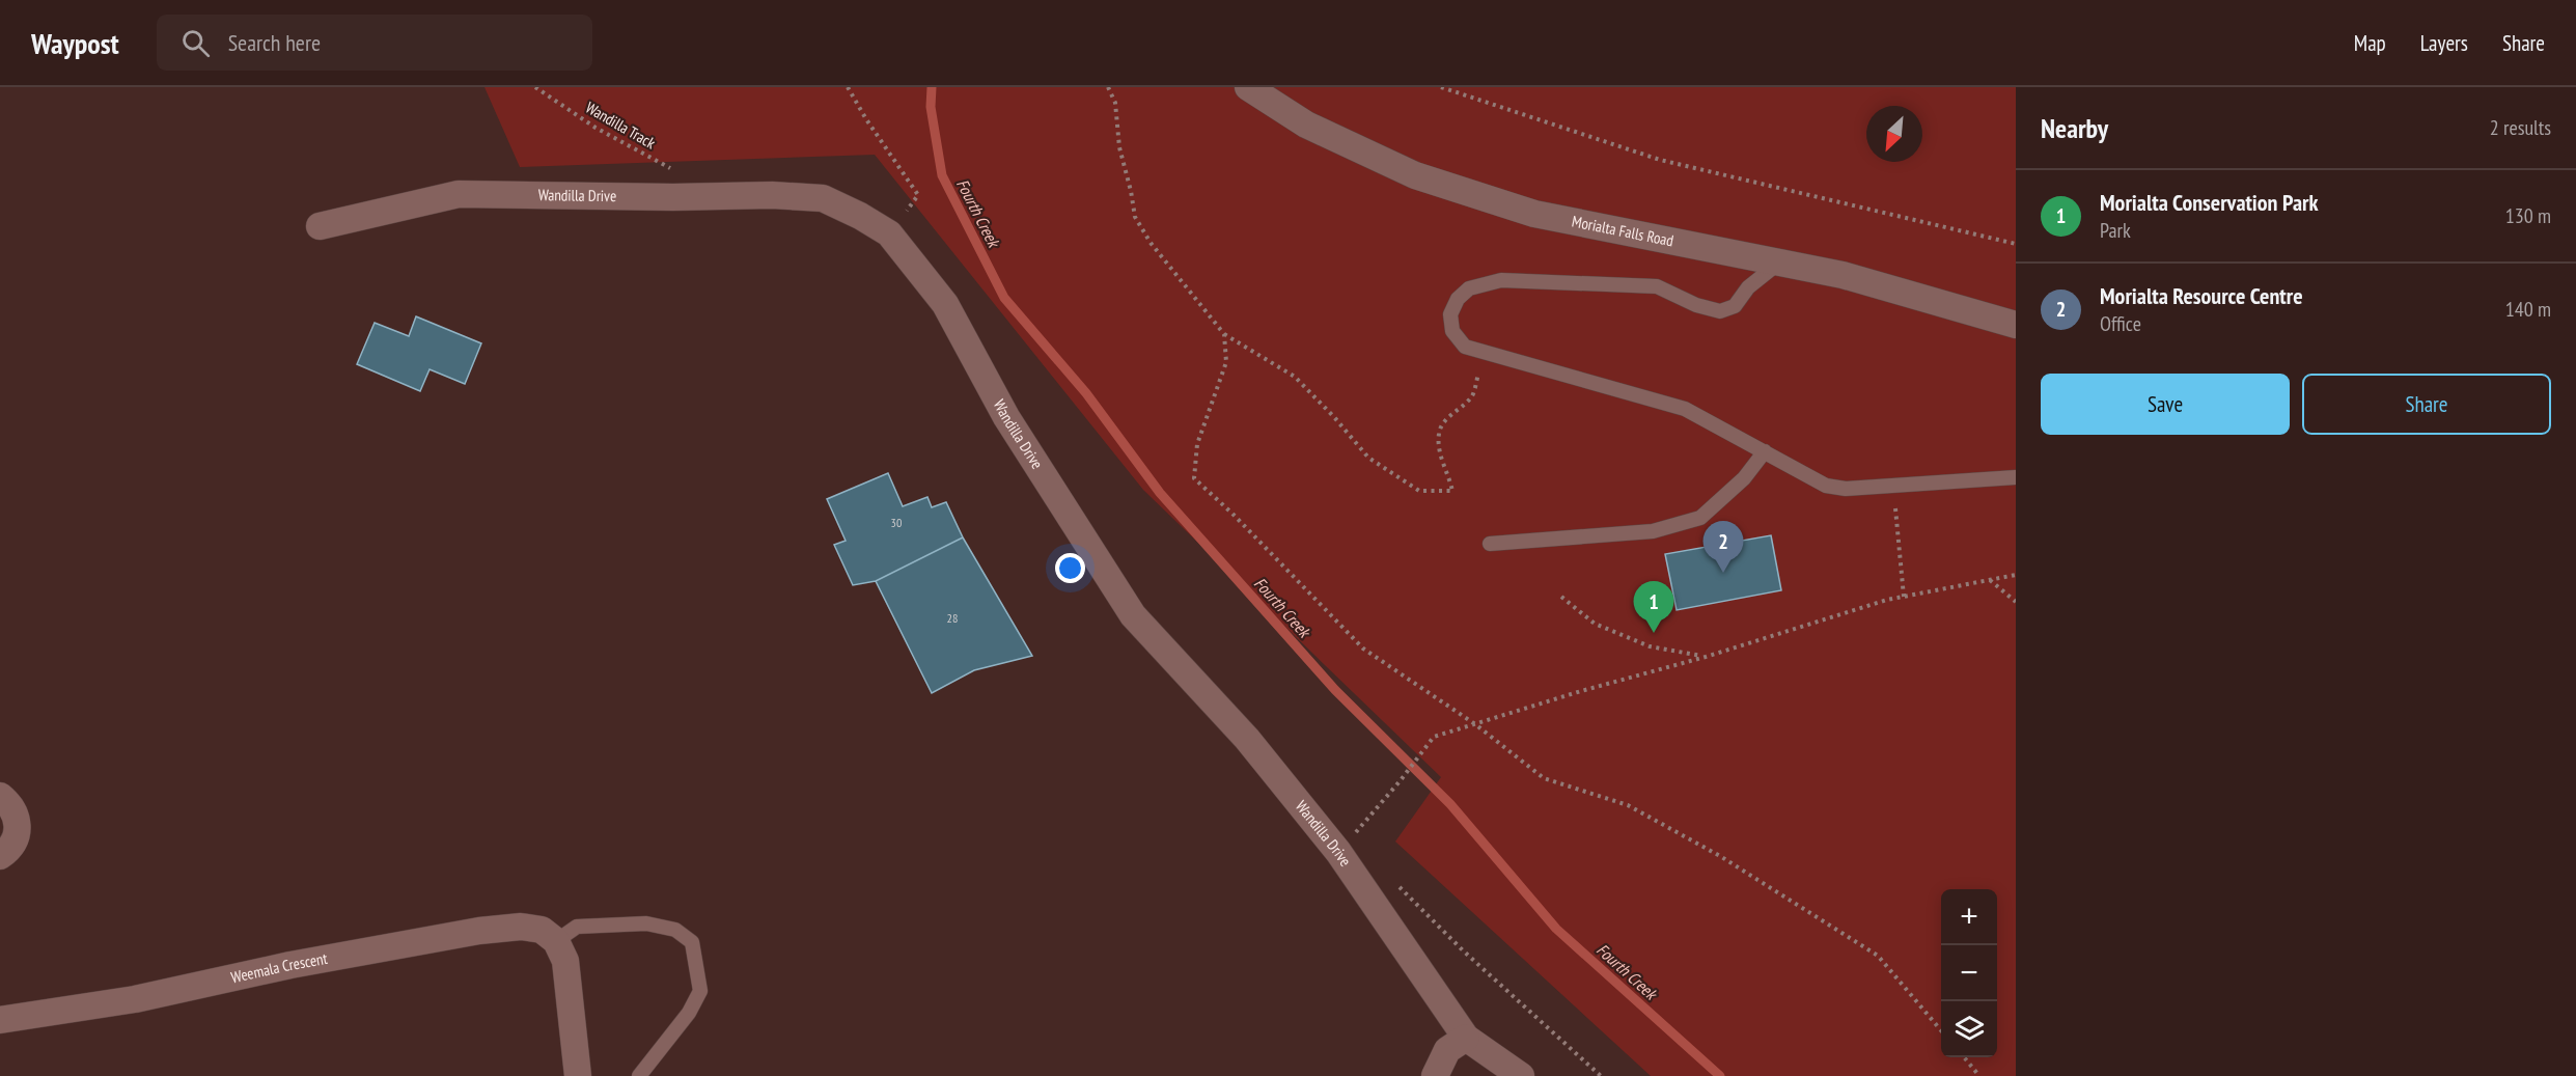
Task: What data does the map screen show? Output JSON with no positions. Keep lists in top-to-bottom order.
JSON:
{
  "streets": {
    "street": ["Wandilla Drive", "Morialta Falls Road", "Weemala Crescent"],
    "path": ["Wandilla Track"]
  },
  "crossings": [
    ["Wandilla Track", "Wandilla Drive"]
  ],
  "water": ["Fourth Creek"],
  "house_numbers": ["30", "28"],
  "north": "bottom left",
  "page": {
    "header": "Waypost",
    "search": "Search here",
    "nav": ["Map", "Layers", "Share"],
    "heading": ["Nearby", "2 results"],
    "list": [
      {
        "mark": "1",
        "name": "Morialta Conservation Park",
        "note": "Park",
        "value": "130 m"
      },
      {
        "mark": "2",
        "name": "Morialta Resource Centre",
        "note": "Office",
        "value": "140 m"
      }
    ],
    "buttons": ["Save", "Share"],
    "pins": ["2", "1"],
    "map_buttons": ["+", "−"]
  }
}
